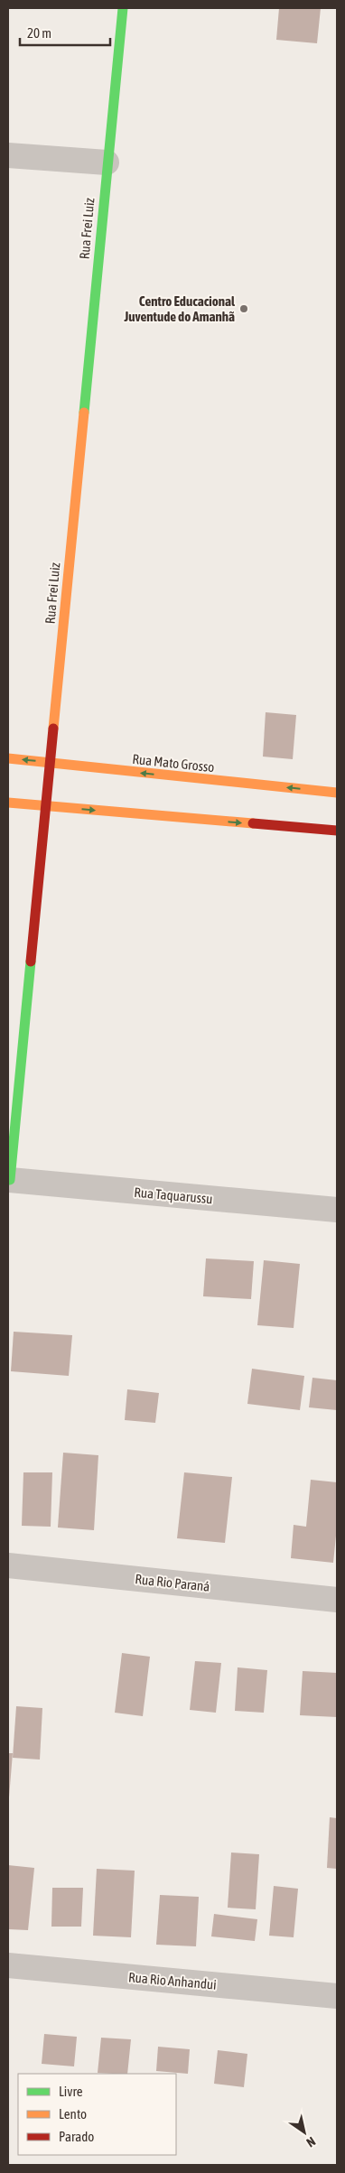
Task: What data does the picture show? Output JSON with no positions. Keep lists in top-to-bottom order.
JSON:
{
  "streets": {
    "street": [
      "Rua Frei Luiz",
      "Rua Mato Grosso",
      "Rua Taquarussu",
      "Rua Rio Paraná",
      "Rua Rio Anhandui"
    ]
  },
  "crossings": [
    ["Rua Frei Luiz", "Rua Mato Grosso"],
    ["Rua Frei Luiz", "Rua Taquarussu"]
  ],
  "places": ["Centro Educacional Juventude do Amanhã"],
  "legend": ["Livre", "Lento", "Parado"],
  "scale_bar": "20 m",
  "north": "bottom right"
}
